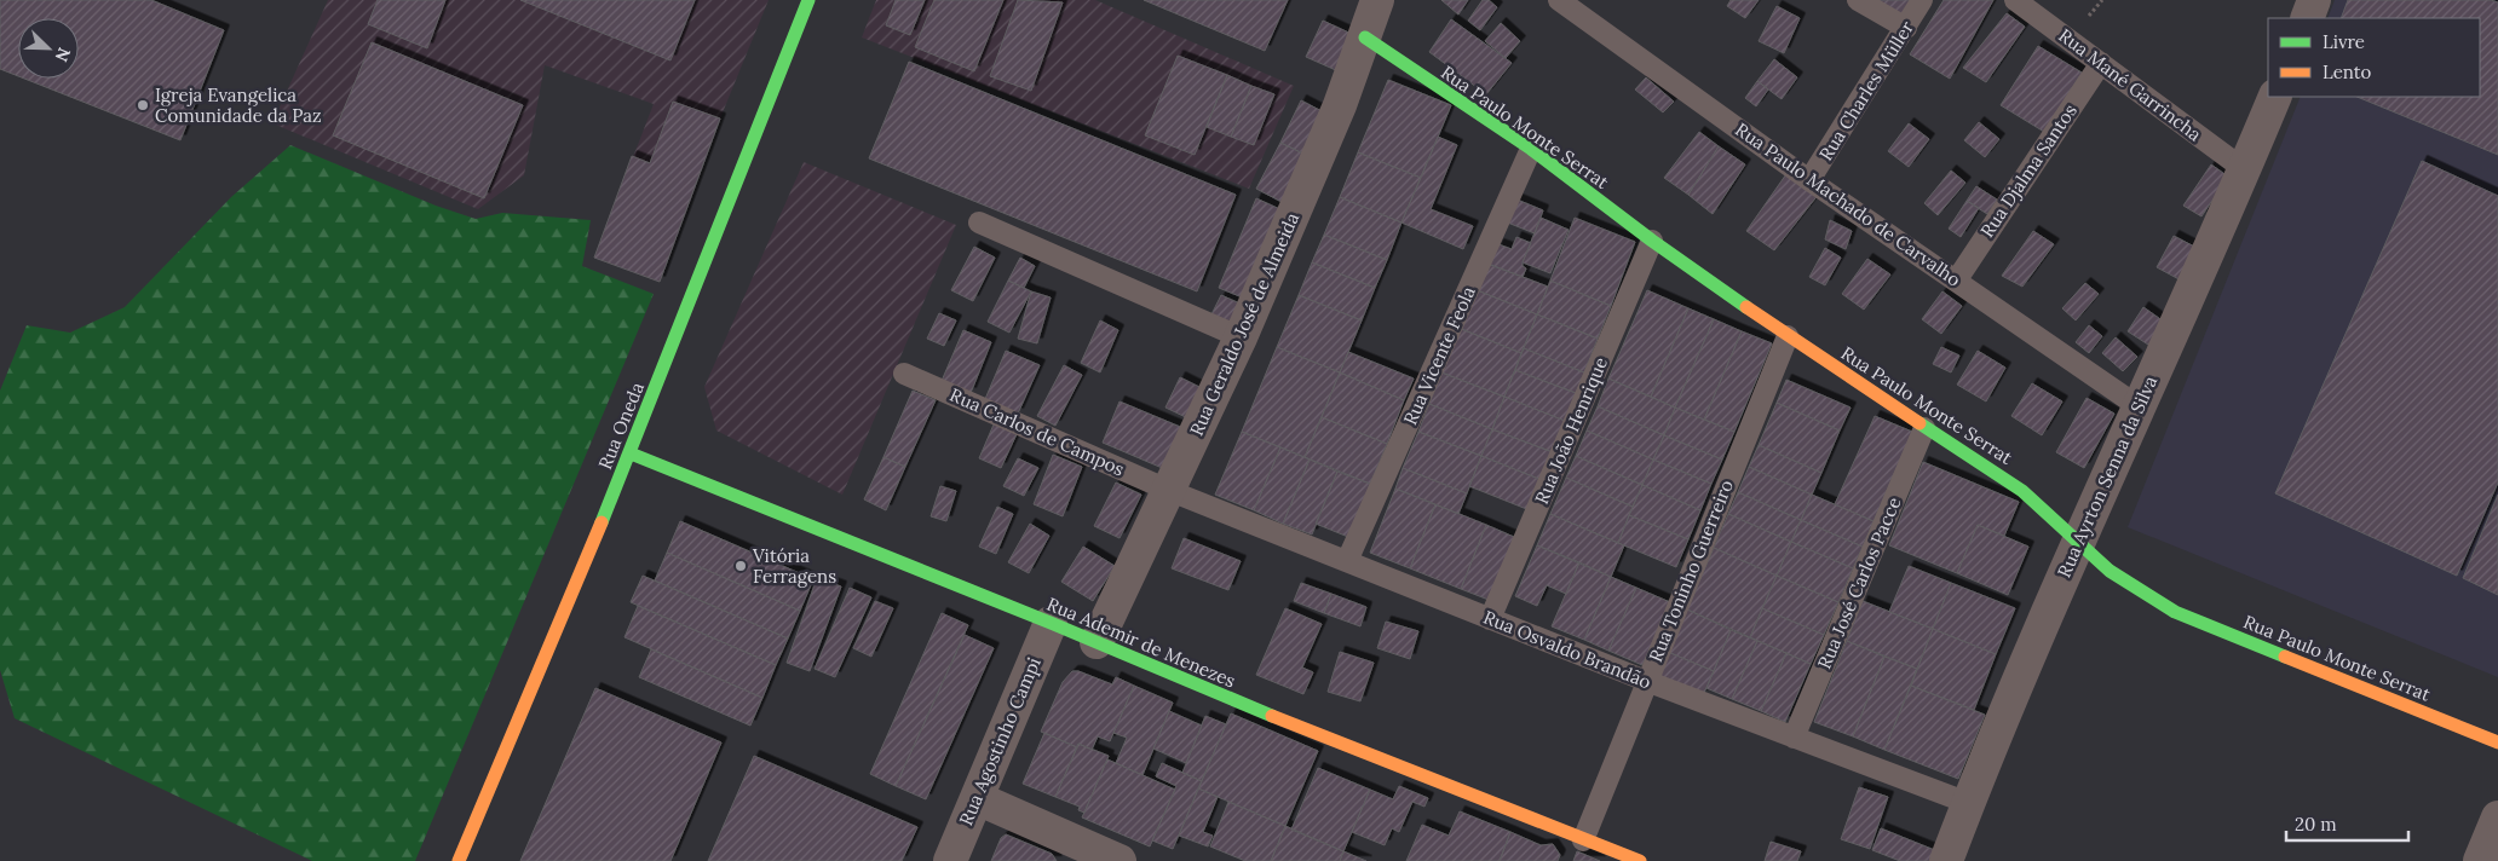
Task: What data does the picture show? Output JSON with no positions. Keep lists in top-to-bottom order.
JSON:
{
  "streets": {
    "street": [
      "Rua Paulo Monte Serrat",
      "Rua Geraldo José de Almeida",
      "Rua Oneda",
      "Rua Ayrton Senna da Silva",
      "Rua Ademir de Menezes",
      "Rua Agostinho Campi"
    ],
    "lane": [
      "Rua Mané Garrincha",
      "Rua Charles Müller",
      "Rua Djalma Santos",
      "Rua Paulo Machado de Carvalho",
      "Rua Vicente Feola",
      "Rua João Henrique",
      "Rua Carlos de Campos",
      "Rua Toninho Guerreiro",
      "Rua José Carlos Pacce",
      "Rua Osvaldo Brandão"
    ]
  },
  "crossings": [
    ["Rua Mané Garrincha", "Rua Djalma Santos"],
    ["Rua Mané Garrincha", "Rua Ayrton Senna da Silva"],
    ["Rua Charles Müller", "Rua Paulo Machado de Carvalho"],
    ["Rua Paulo Monte Serrat", "Rua Geraldo José de Almeida"],
    ["Rua Paulo Monte Serrat", "Rua Vicente Feola"],
    ["Rua Paulo Monte Serrat", "Rua João Henrique"],
    ["Rua Paulo Monte Serrat", "Rua Ayrton Senna da Silva"],
    ["Rua Paulo Monte Serrat", "Rua Toninho Guerreiro"],
    ["Rua Paulo Monte Serrat", "Rua José Carlos Pacce"],
    ["Rua Djalma Santos", "Rua Paulo Machado de Carvalho"],
    ["Rua Paulo Machado de Carvalho", "Rua Ayrton Senna da Silva"],
    ["Rua Geraldo José de Almeida", "Rua Carlos de Campos"],
    ["Rua Geraldo José de Almeida", "Rua Ademir de Menezes"],
    ["Rua Geraldo José de Almeida", "Rua Osvaldo Brandão"],
    ["Rua Vicente Feola", "Rua Osvaldo Brandão"],
    ["Rua Oneda", "Rua Ademir de Menezes"],
    ["Rua João Henrique", "Rua Osvaldo Brandão"],
    ["Rua Carlos de Campos", "Rua Osvaldo Brandão"],
    ["Rua Ayrton Senna da Silva", "Rua Osvaldo Brandão"],
    ["Rua Toninho Guerreiro", "Rua Ademir de Menezes"],
    ["Rua Toninho Guerreiro", "Rua Osvaldo Brandão"],
    ["Rua José Carlos Pacce", "Rua Osvaldo Brandão"],
    ["Rua Ademir de Menezes", "Rua Agostinho Campi"]
  ],
  "places": ["Igreja Evangelica Comunidade da Paz", "Vitória Ferragens"],
  "legend": ["Livre", "Lento"],
  "scale_bar": "20 m",
  "north": "bottom right"
}
